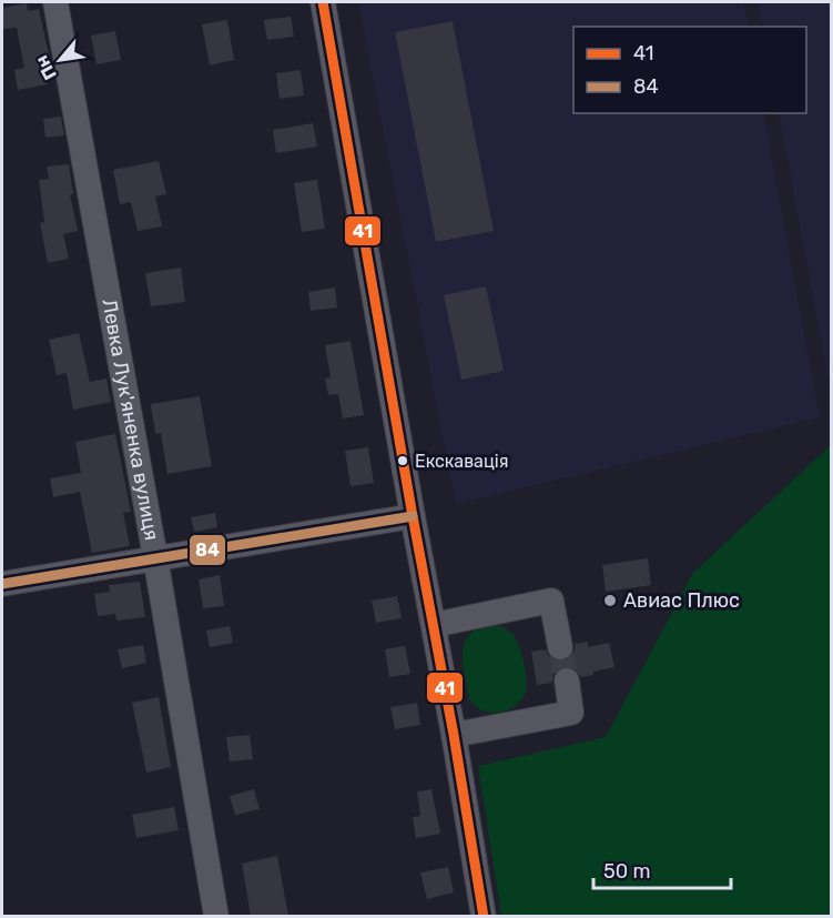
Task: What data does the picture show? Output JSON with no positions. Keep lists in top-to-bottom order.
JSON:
{
  "streets": {
    "street": ["Левка Лук'яненка вулиця"]
  },
  "places": ["Екскавація", "Авиас Плюс"],
  "lines": ["transit line 41", "transit line 84"],
  "legend": ["41", "84"],
  "scale_bar": "50 m",
  "north": "bottom left"
}
